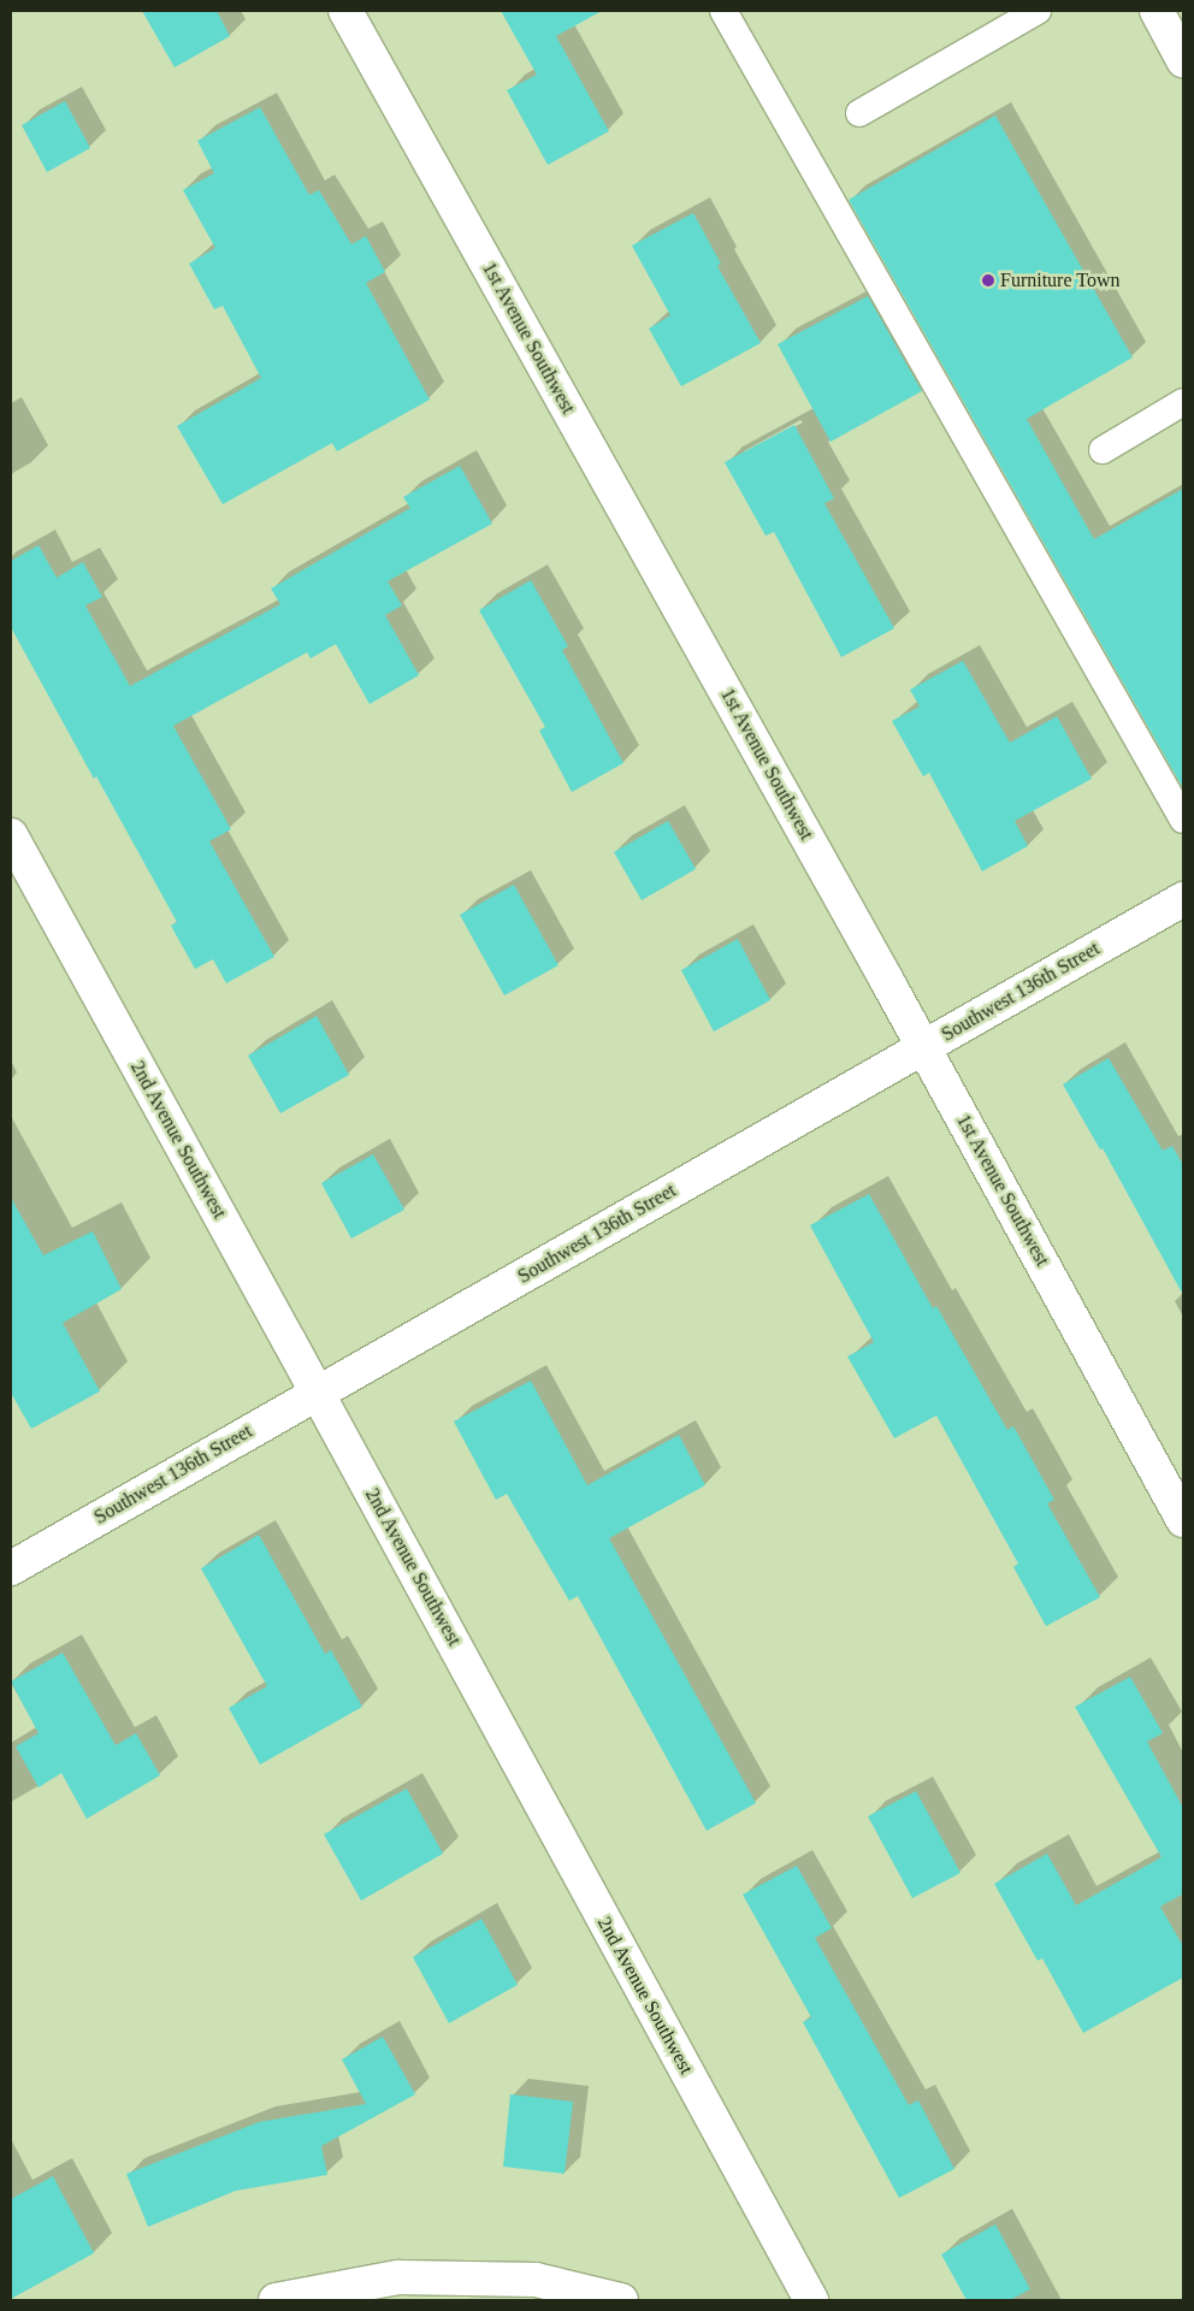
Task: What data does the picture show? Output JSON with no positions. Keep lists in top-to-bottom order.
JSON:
{
  "streets": {
    "street": ["1st Avenue Southwest", "Southwest 136th Street", "2nd Avenue Southwest"]
  },
  "crossings": [
    ["1st Avenue Southwest", "Southwest 136th Street"],
    ["Southwest 136th Street", "2nd Avenue Southwest"]
  ],
  "places": ["Furniture Town"]
}
